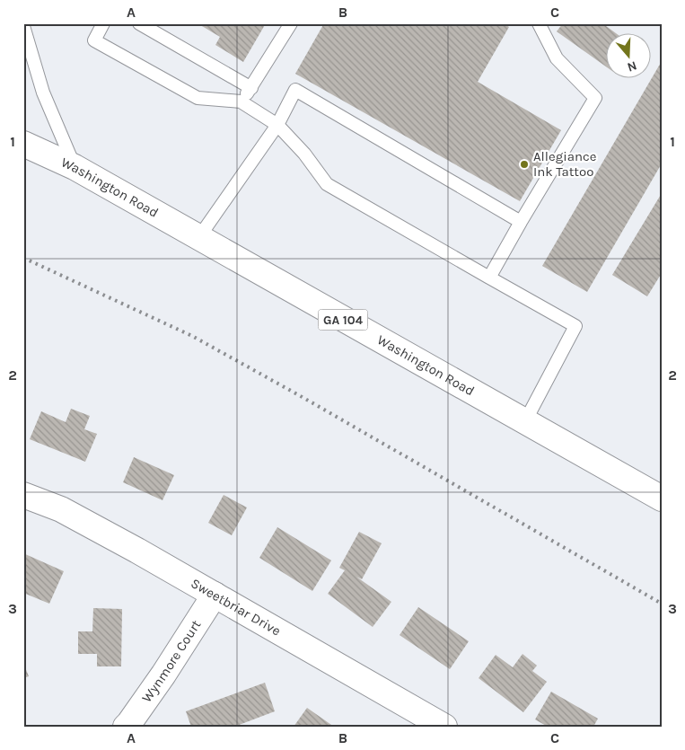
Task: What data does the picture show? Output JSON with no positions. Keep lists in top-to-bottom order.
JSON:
{
  "streets": {
    "main road": [
      "Washington Road",
      "GA 104",
      "Sweetbriar Drive",
      "Wynmore Court"
    ]
  },
  "crossings": [
    ["Sweetbriar Drive", "Wynmore Court"]
  ],
  "places": ["Allegiance Ink Tattoo"],
  "north": "bottom",
  "grid": {
    "columns": ["A", "B", "C"],
    "rows": ["1", "2", "3"]
  }
}
